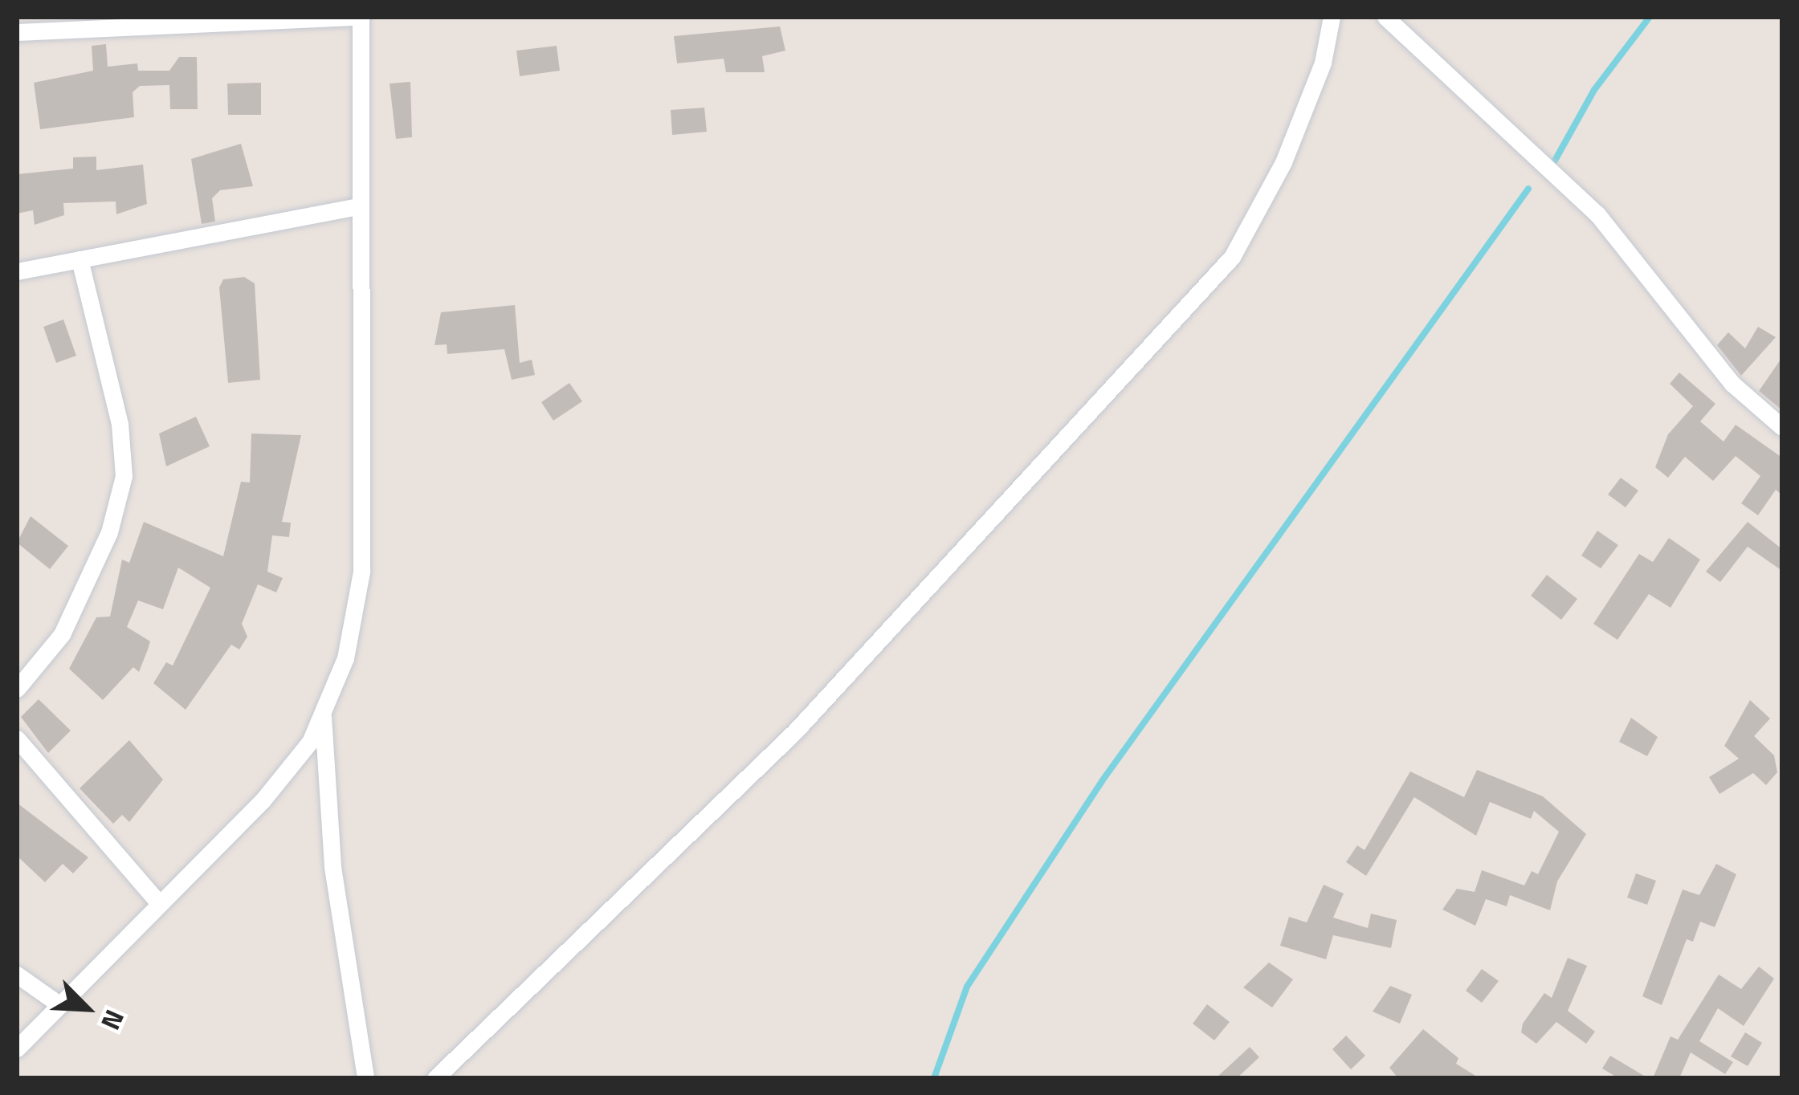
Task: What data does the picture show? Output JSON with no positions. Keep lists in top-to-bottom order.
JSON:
{
  "north": "bottom right"
}
